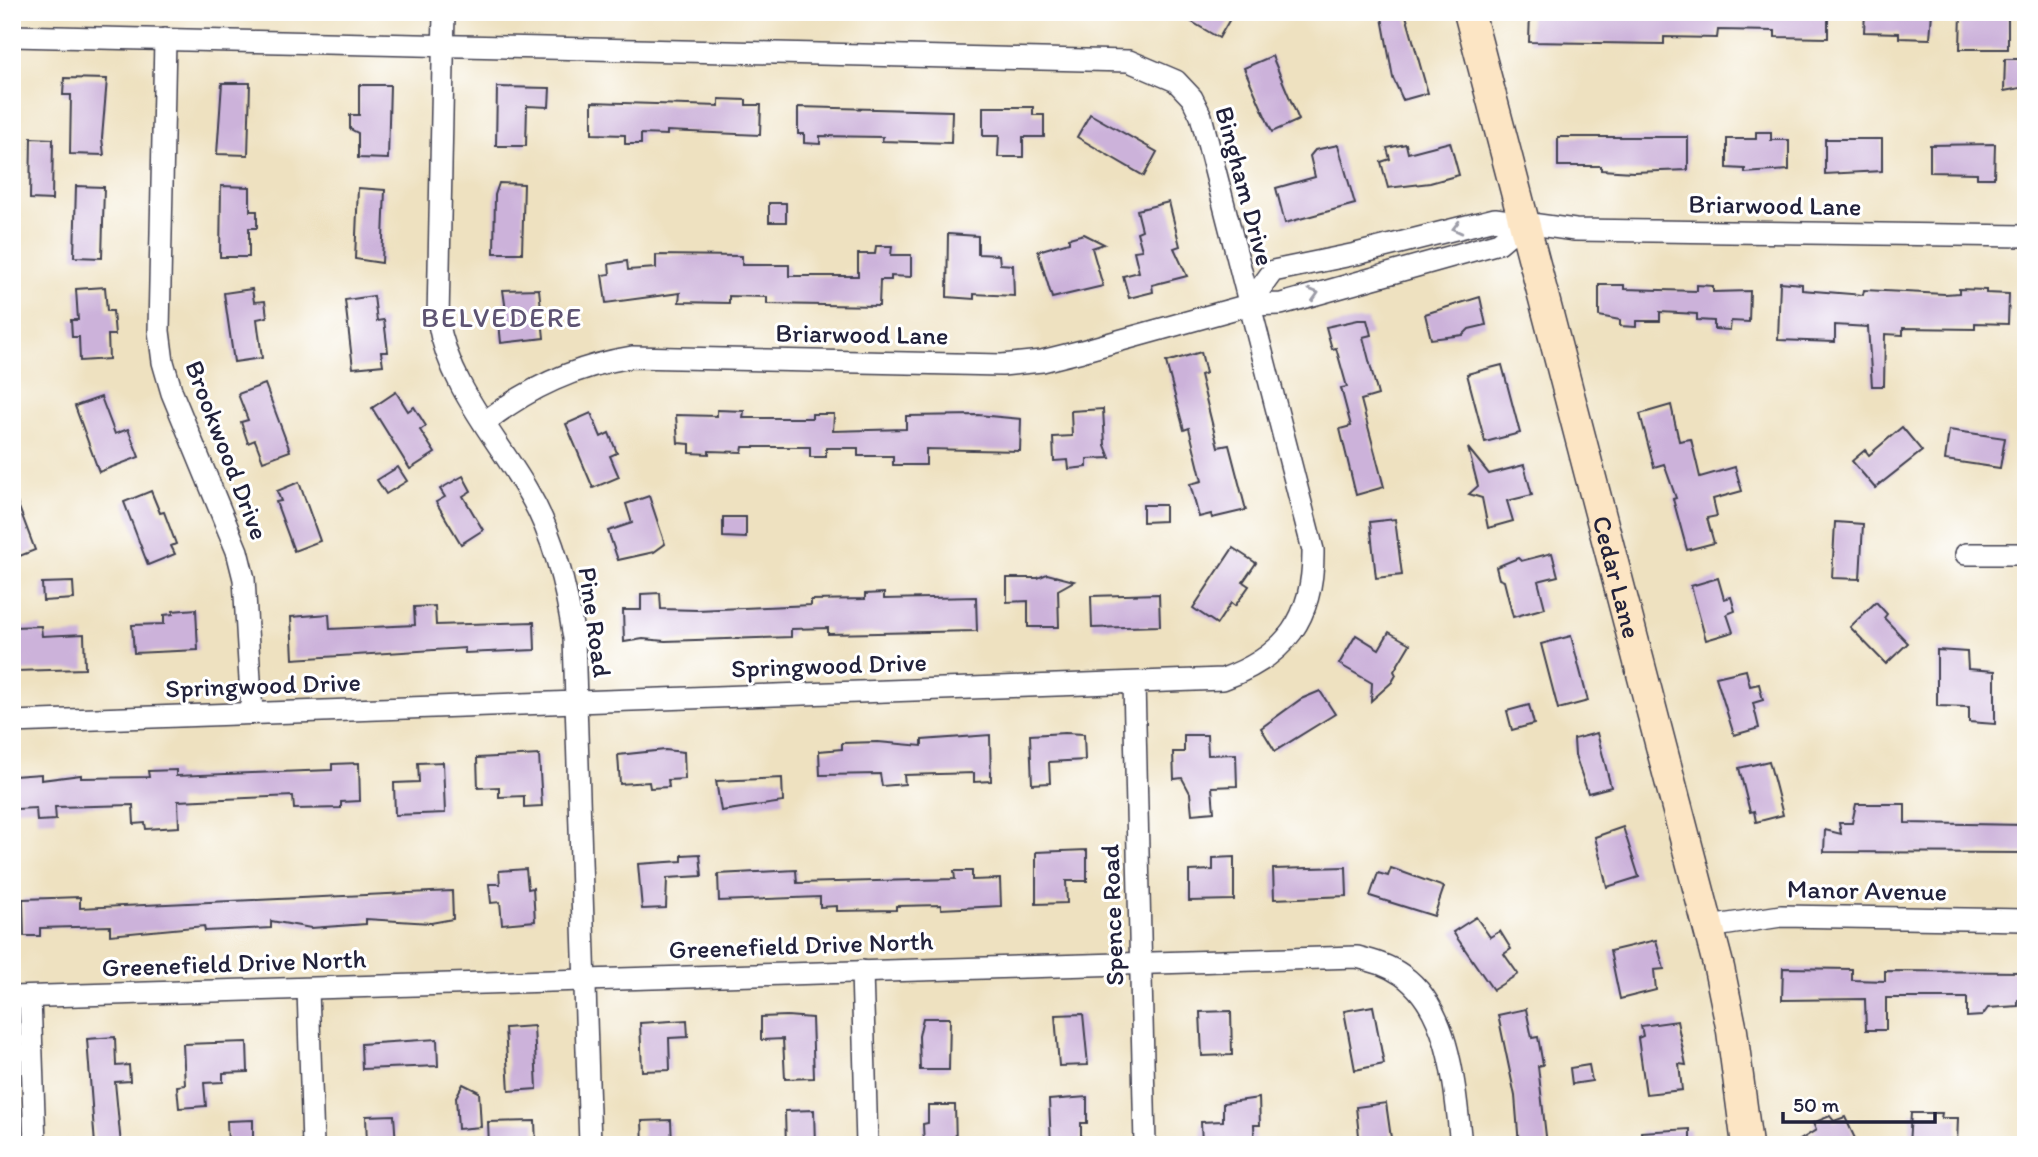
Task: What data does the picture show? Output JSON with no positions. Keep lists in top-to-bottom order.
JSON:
{
  "streets": {
    "main road": ["Cedar Lane"],
    "street": [
      "Bingham Drive",
      "Briarwood Lane",
      "Brookwood Drive",
      "Pine Road",
      "Springwood Drive",
      "Manor Avenue",
      "Spence Road",
      "Greenefield Drive North"
    ]
  },
  "crossings": [
    ["Bingham Drive", "Briarwood Lane"],
    ["Bingham Drive", "Brookwood Drive"],
    ["Bingham Drive", "Pine Road"],
    ["Bingham Drive", "Springwood Drive"],
    ["Briarwood Lane", "Cedar Lane"],
    ["Briarwood Lane", "Pine Road"],
    ["Briarwood Lane", "Springwood Drive"],
    ["Brookwood Drive", "Springwood Drive"],
    ["Cedar Lane", "Manor Avenue"],
    ["Pine Road", "Springwood Drive"],
    ["Pine Road", "Greenefield Drive North"],
    ["Springwood Drive", "Spence Road"],
    ["Spence Road", "Greenefield Drive North"]
  ],
  "districts": ["BELVEDERE"],
  "scale_bar": "50 m"
}
